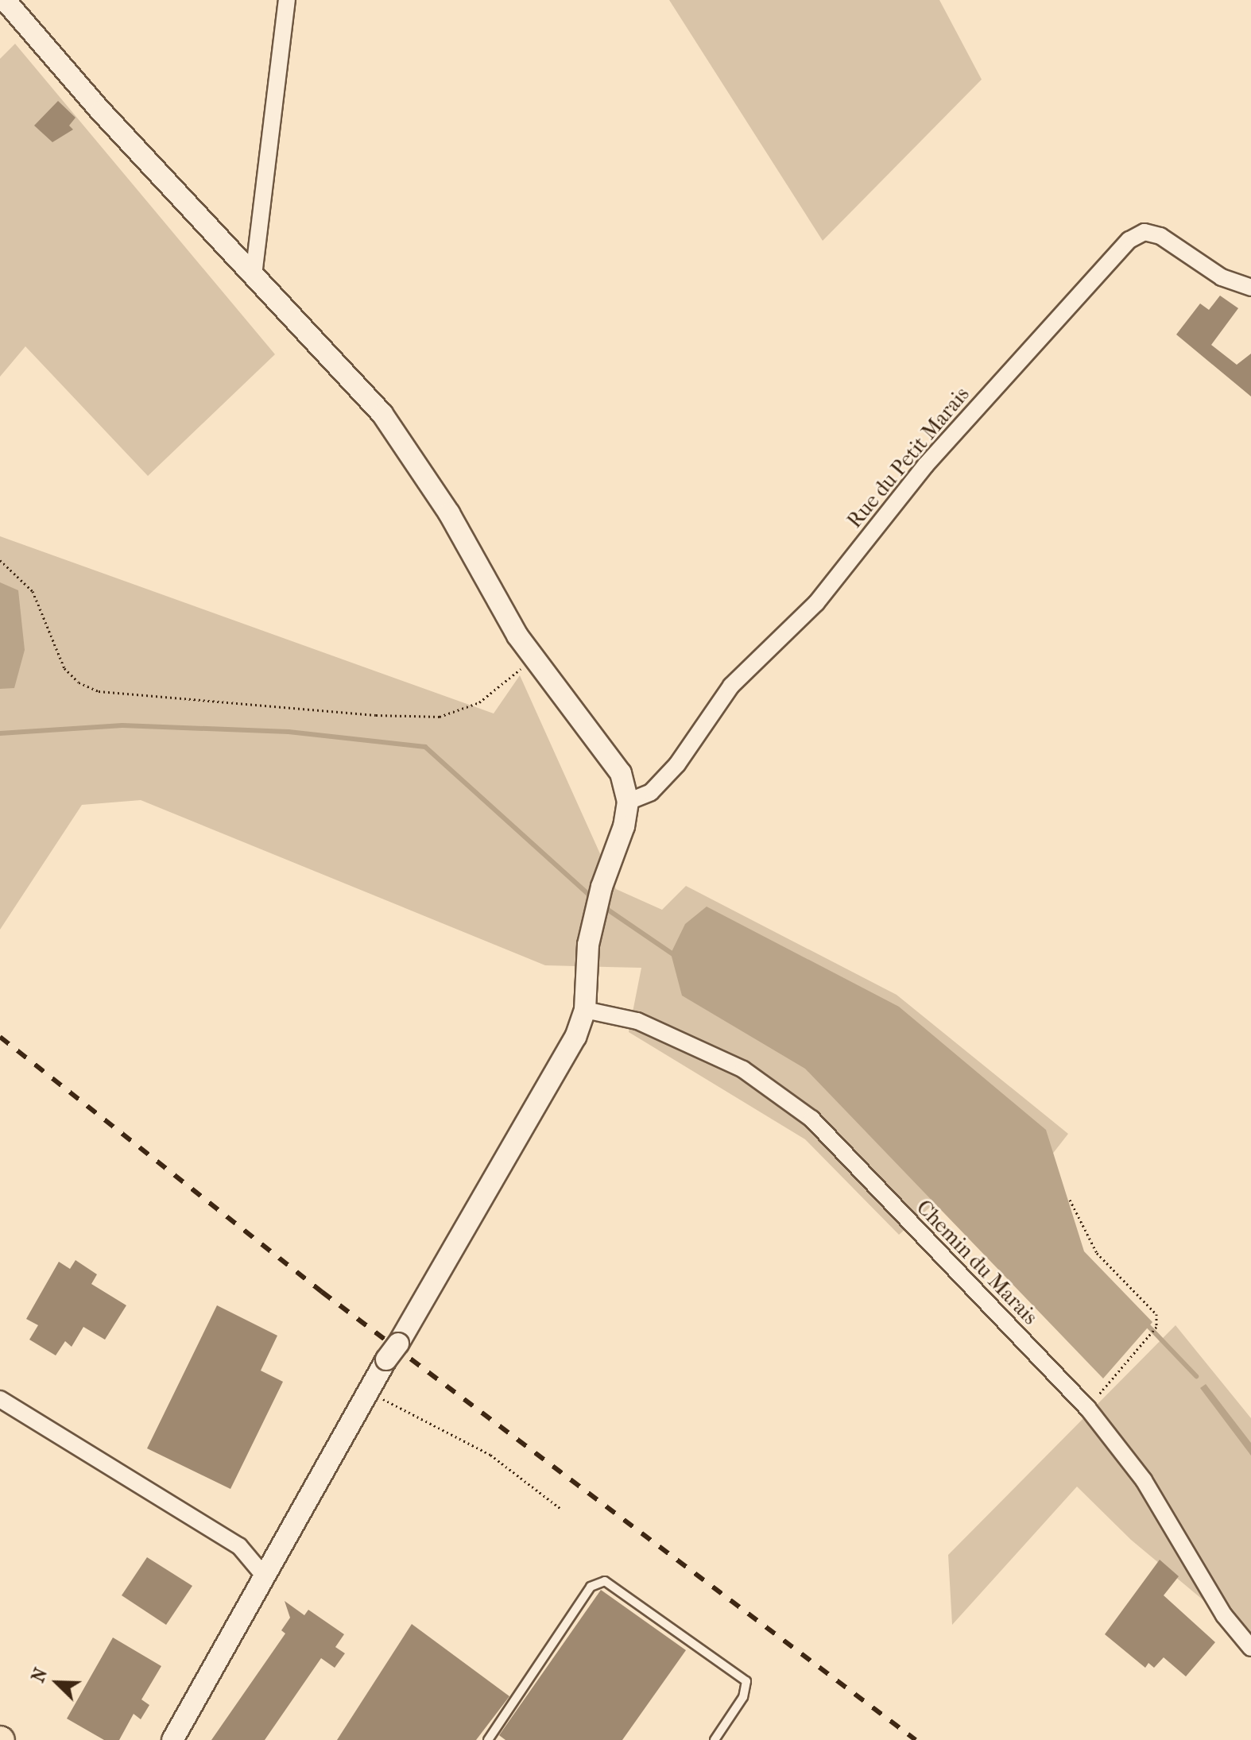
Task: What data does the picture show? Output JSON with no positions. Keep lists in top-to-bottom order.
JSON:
{
  "streets": {
    "street": ["Rue du Petit Marais", "Chemin du Marais"]
  },
  "north": "top left"
}
